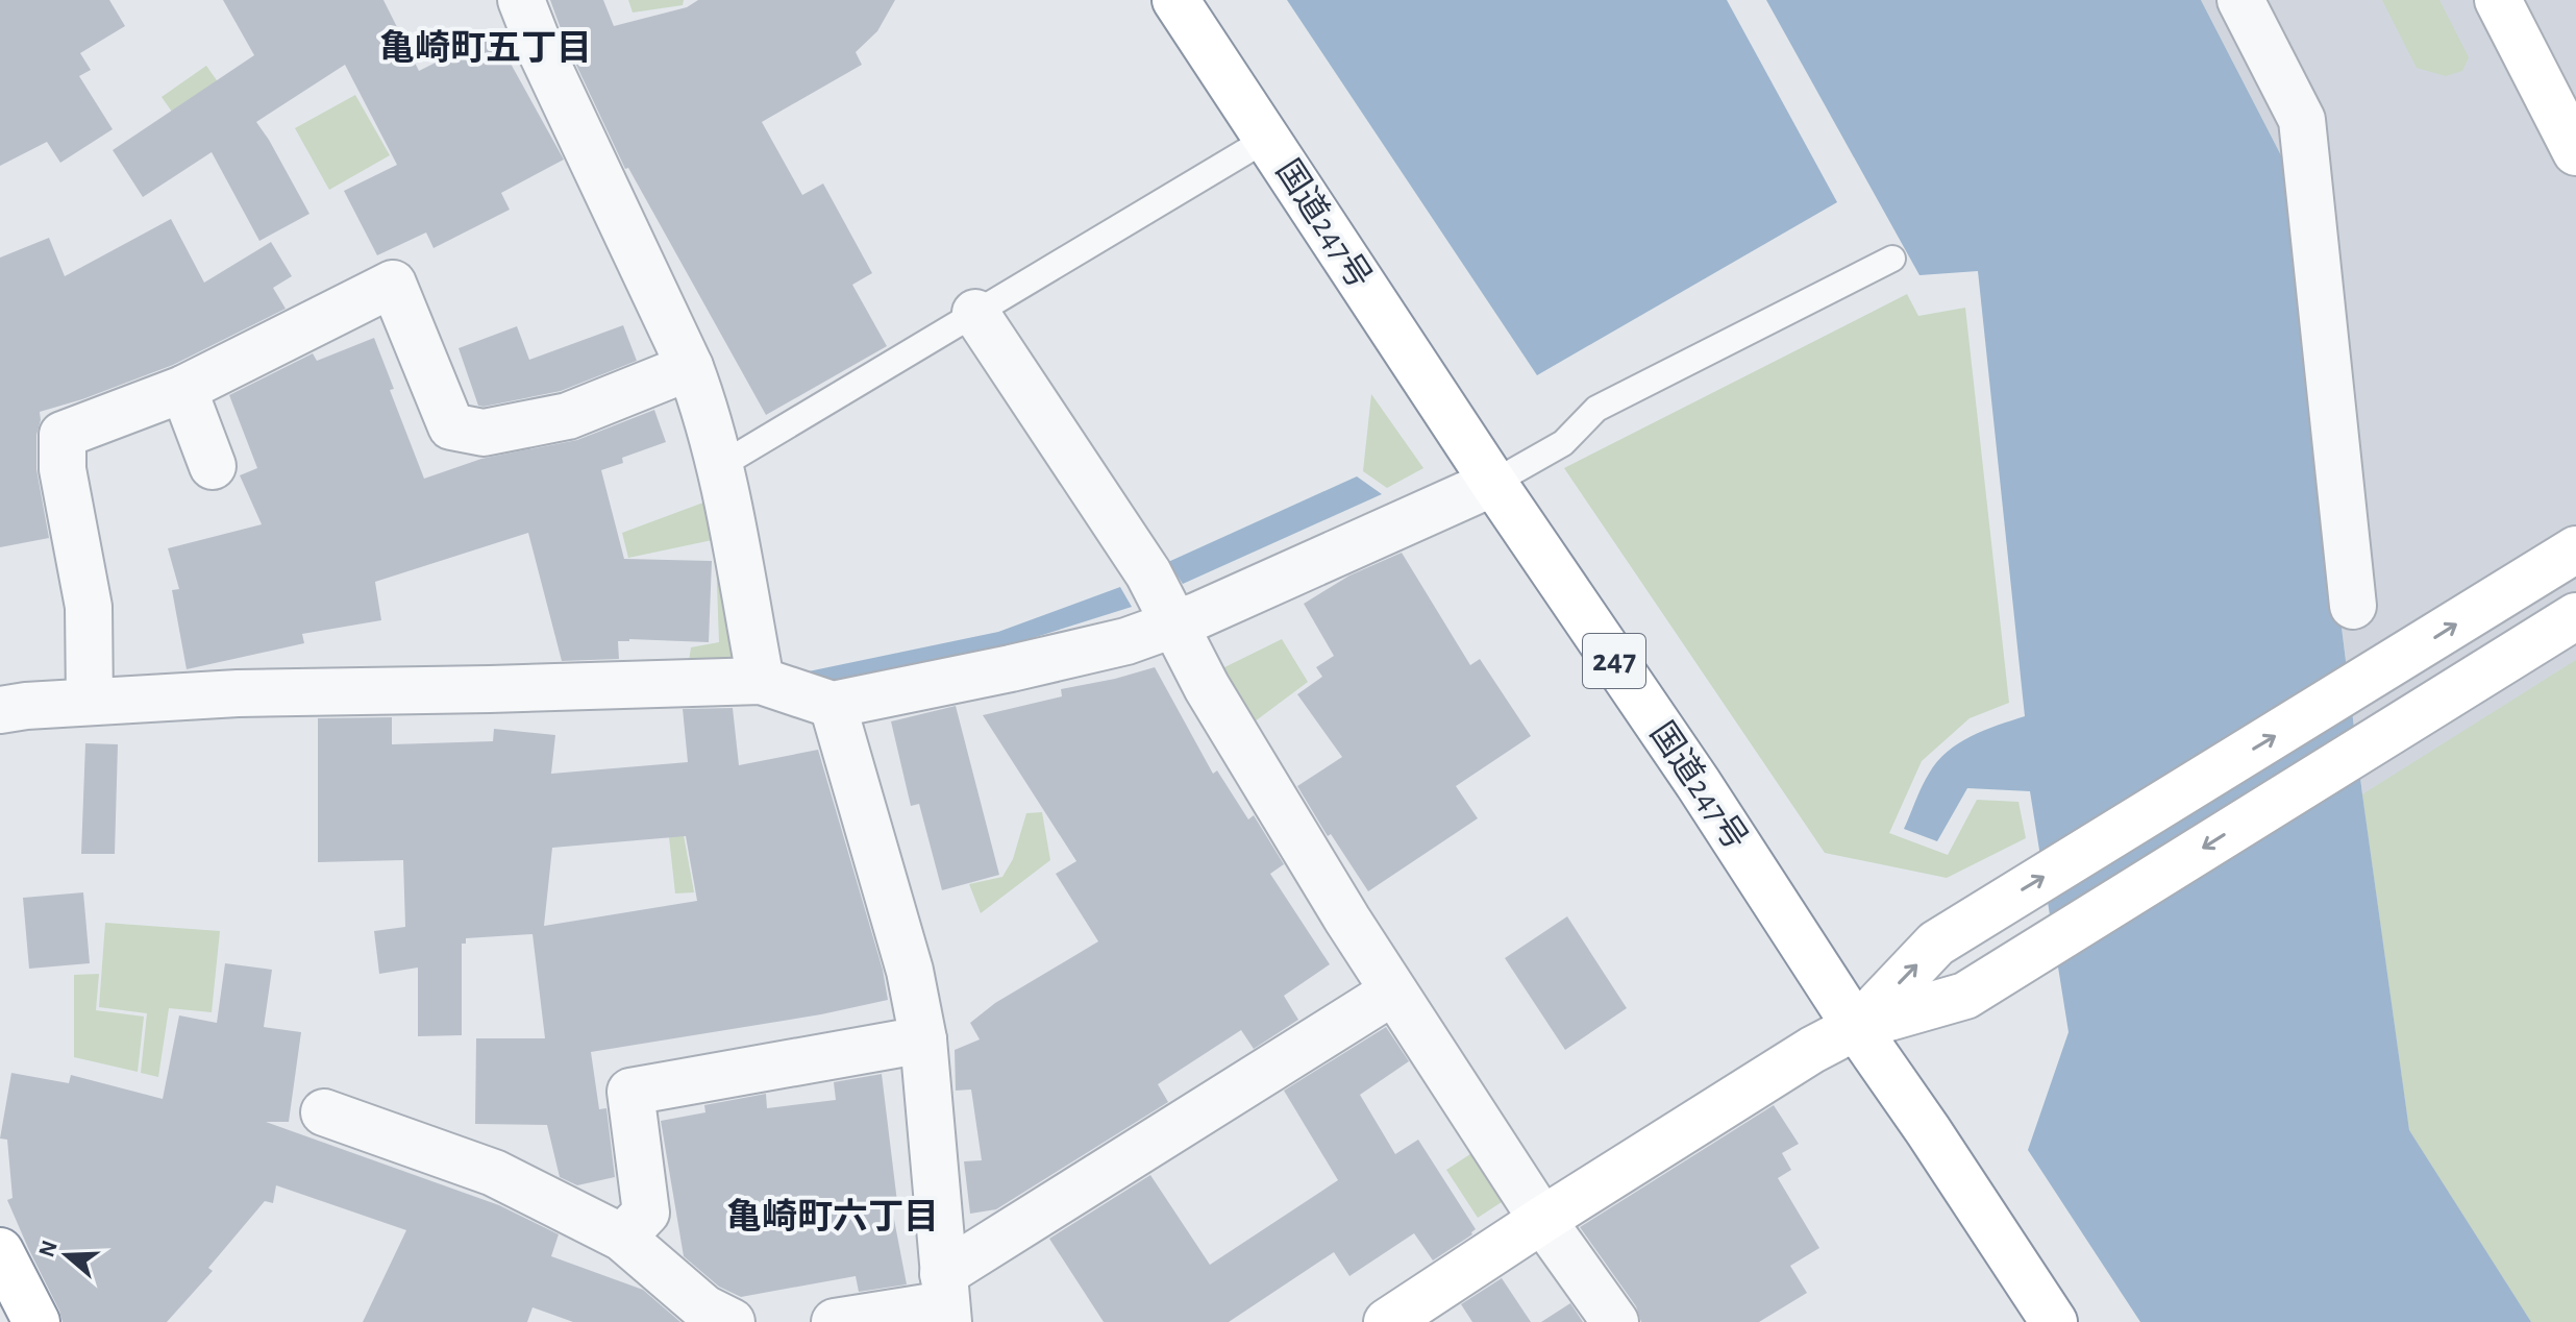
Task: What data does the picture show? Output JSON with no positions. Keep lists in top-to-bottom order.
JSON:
{
  "streets": {
    "main road": ["国道247号", "247"]
  },
  "districts": ["亀崎町五丁目", "亀崎町六丁目"],
  "north": "left"
}
